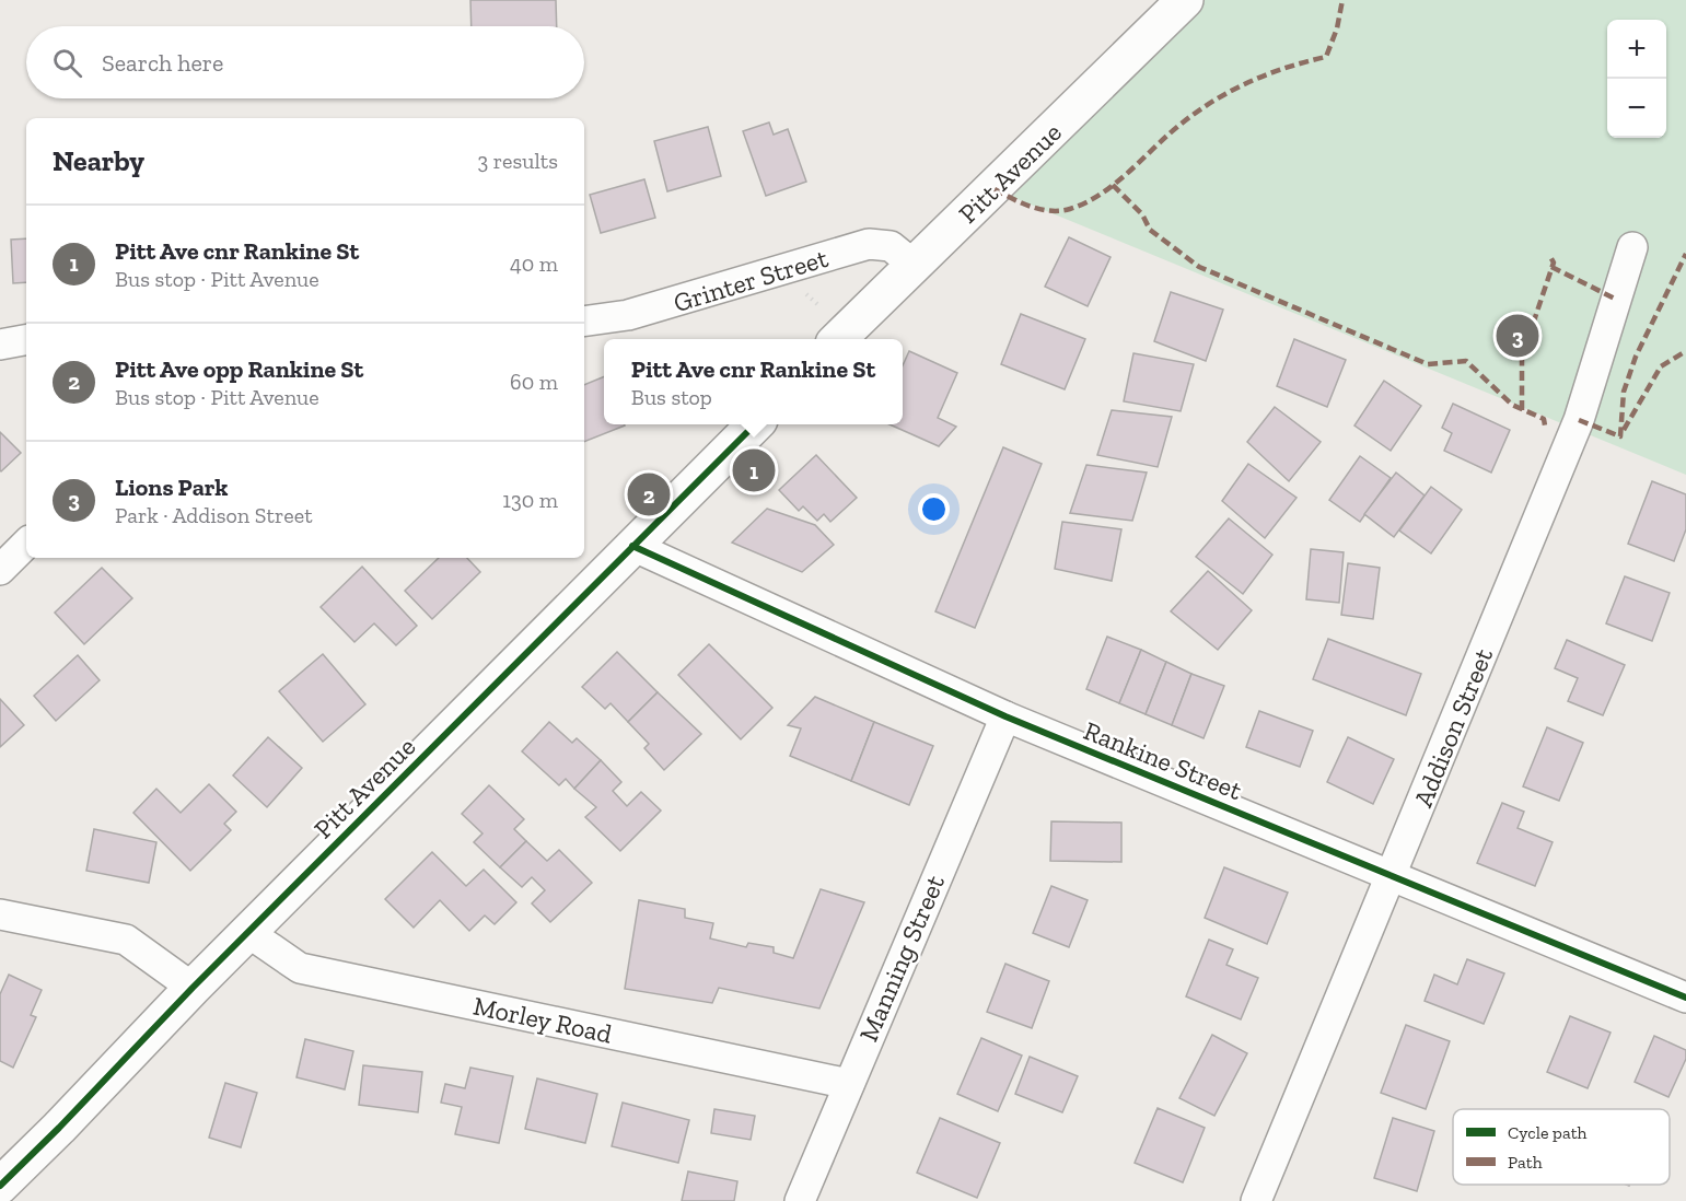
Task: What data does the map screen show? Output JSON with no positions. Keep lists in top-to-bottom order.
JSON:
{
  "streets": {
    "street": [
      "Pitt Avenue",
      "Grinter Street",
      "Addison Street",
      "Rankine Street",
      "Manning Street",
      "Morley Road"
    ]
  },
  "crossings": [
    ["Pitt Avenue", "Grinter Street"],
    ["Pitt Avenue", "Rankine Street"],
    ["Pitt Avenue", "Morley Road"],
    ["Addison Street", "Rankine Street"],
    ["Rankine Street", "Manning Street"],
    ["Manning Street", "Morley Road"]
  ],
  "legend": ["Cycle path", "Path"],
  "page": {
    "map_buttons": ["+", "−"],
    "search": "Search here",
    "heading": ["Nearby", "3 results"],
    "list": [
      {
        "mark": "1",
        "name": "Pitt Ave cnr Rankine St",
        "note": "Bus stop · Pitt Avenue",
        "value": "40 m"
      },
      {
        "mark": "2",
        "name": "Pitt Ave opp Rankine St",
        "note": "Bus stop · Pitt Avenue",
        "value": "60 m"
      },
      {
        "mark": "3",
        "name": "Lions Park",
        "note": "Park · Addison Street",
        "value": "130 m"
      }
    ],
    "pins": ["3", "1", "2"],
    "popup": ["Pitt Ave cnr Rankine St", "Bus stop"]
  }
}
